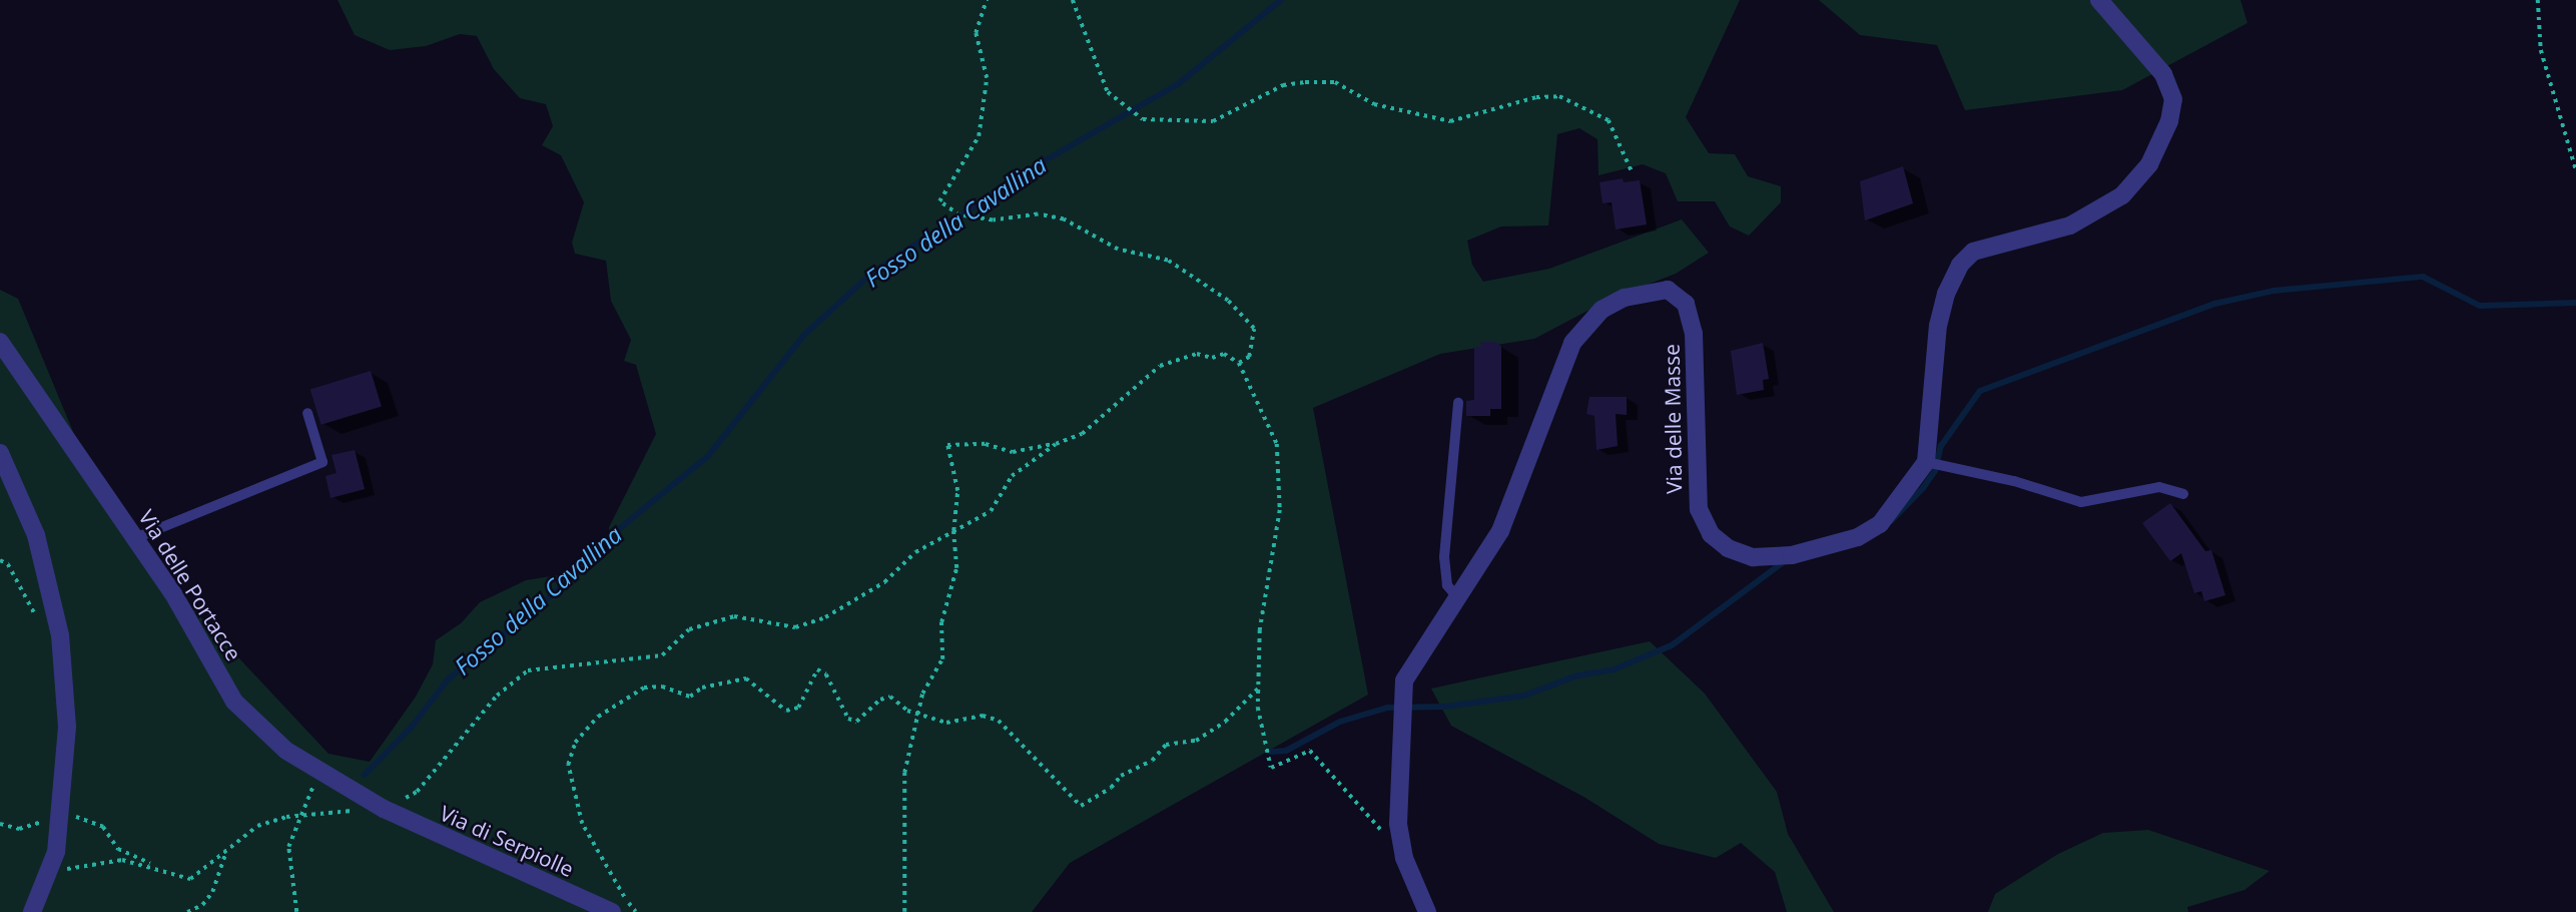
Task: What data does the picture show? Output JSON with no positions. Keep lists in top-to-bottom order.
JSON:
{
  "streets": {
    "street": ["Via delle Masse", "Via delle Portacce", "Via di Serpiolle"]
  },
  "crossings": [
    ["Via delle Portacce", "Via di Serpiolle"]
  ],
  "water": ["Fosso della Cavallina"]
}
